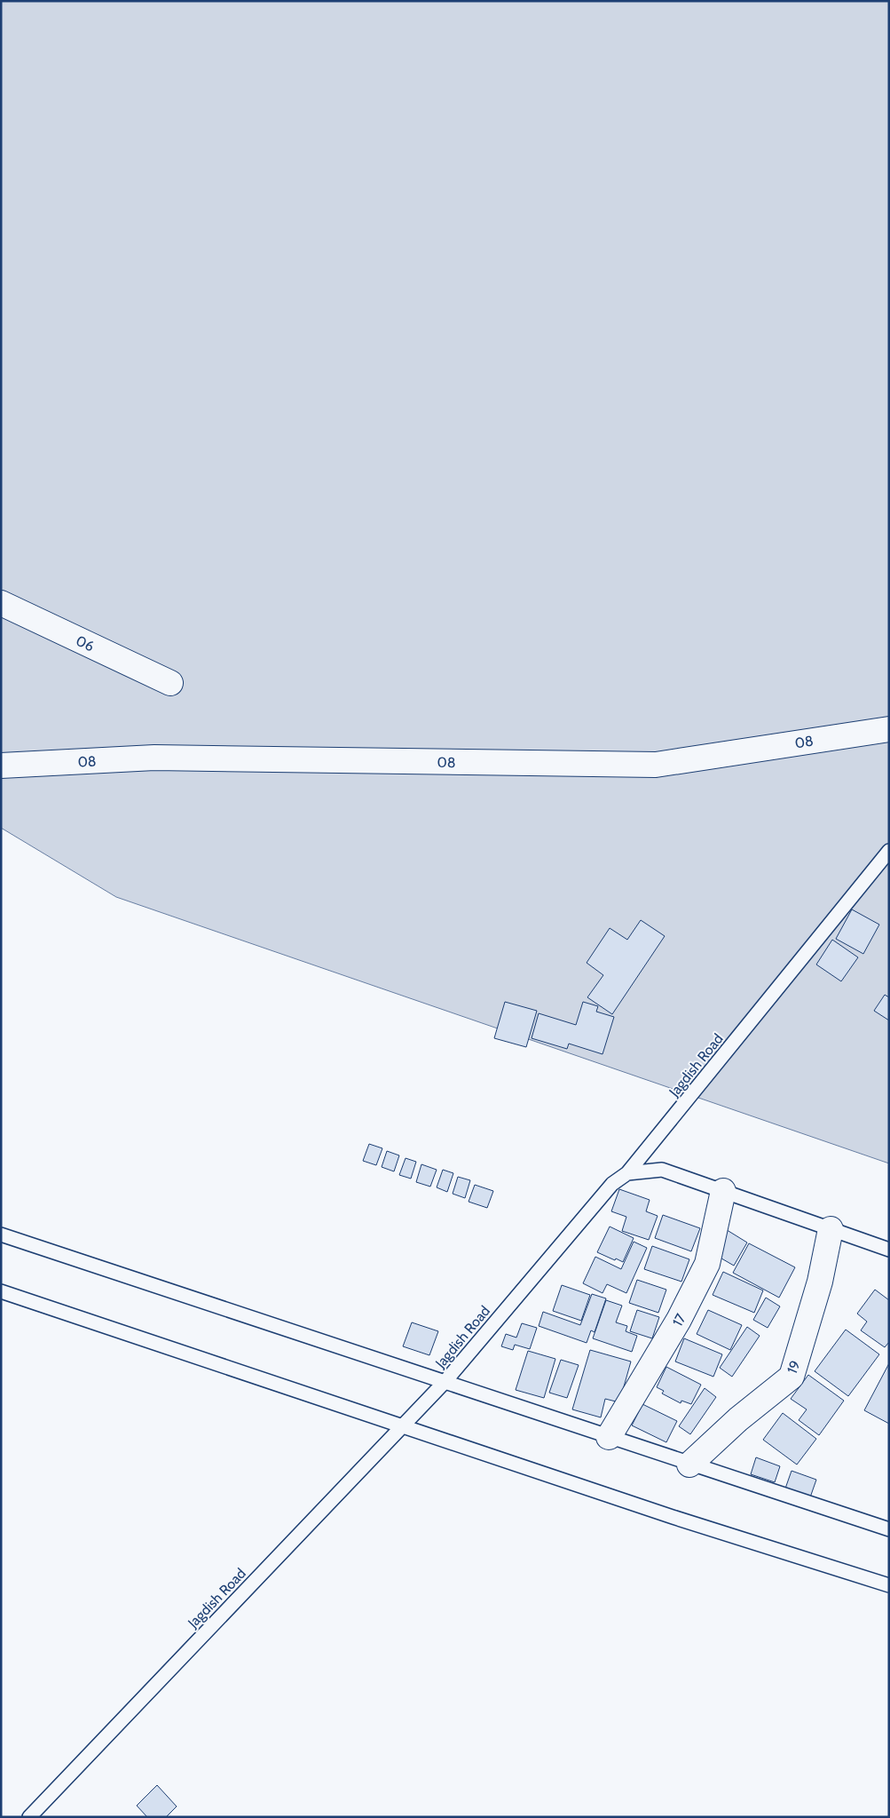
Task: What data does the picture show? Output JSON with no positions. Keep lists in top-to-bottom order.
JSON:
{
  "streets": {
    "street": [
      "06",
      "08",
      "17",
      "19"
    ],
    "lane": ["Jagdish Road"]
  }
}
